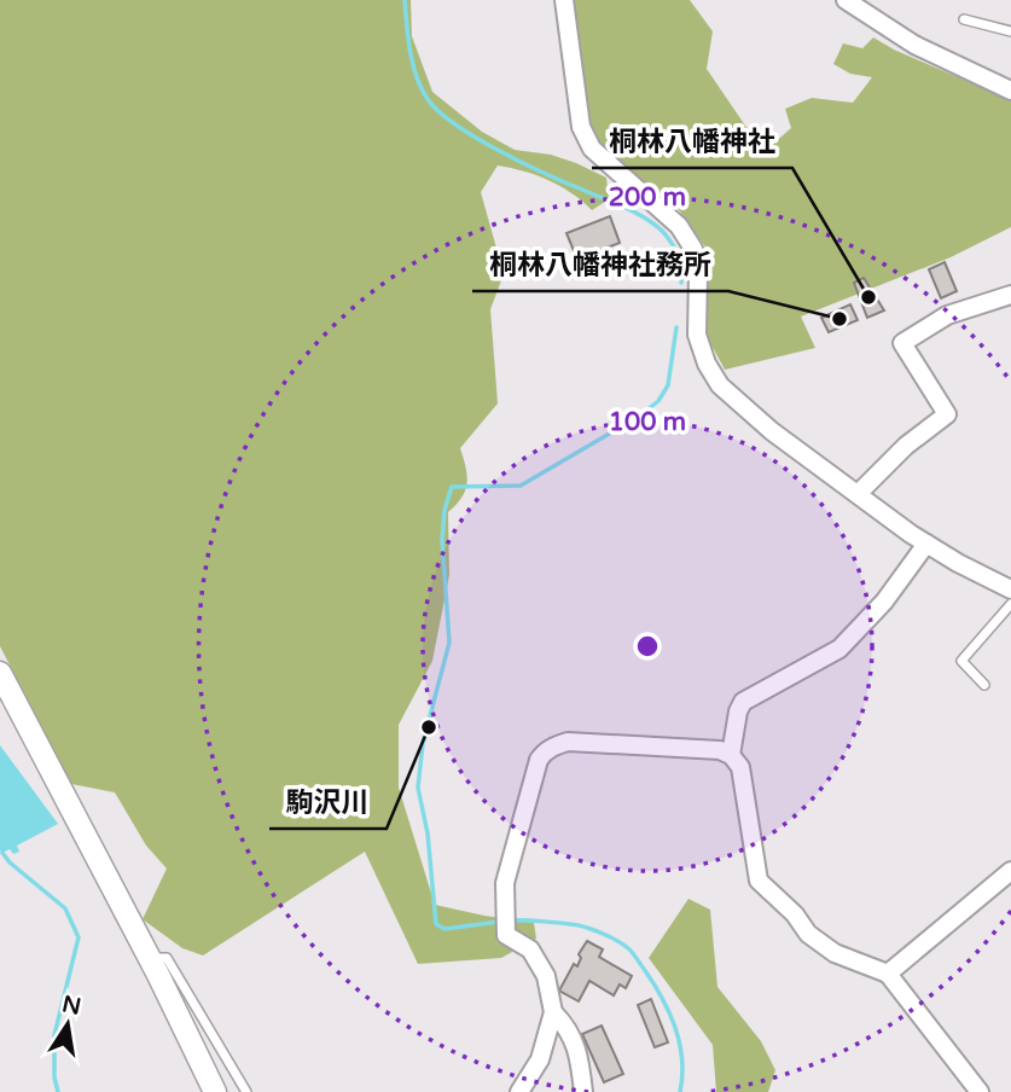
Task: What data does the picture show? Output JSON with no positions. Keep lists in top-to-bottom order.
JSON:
{
  "places": ["桐林八幡神社", "桐林八幡神社務所", "駒沢川"],
  "north": "top",
  "rings": ["200 m", "100 m"]
}
